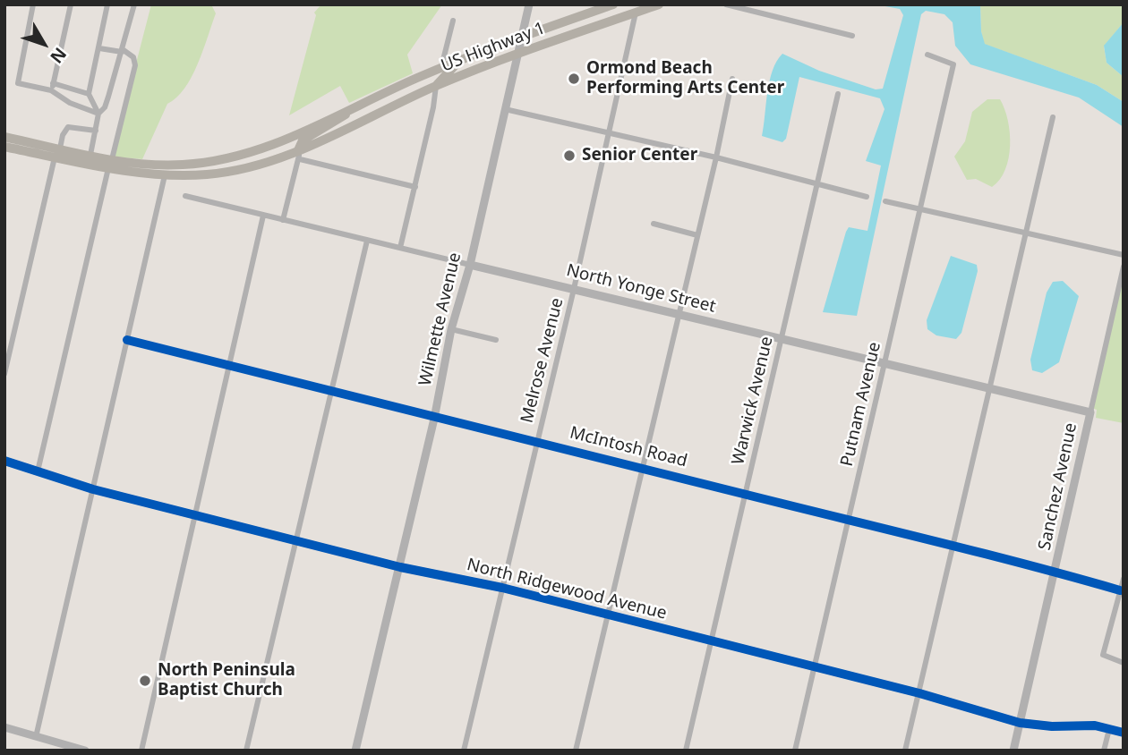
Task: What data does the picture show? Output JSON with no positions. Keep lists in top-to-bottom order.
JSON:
{
  "streets": {
    "main road": ["US Highway 1"],
    "street": [
      "North Yonge Street",
      "Wilmette Avenue",
      "Melrose Avenue",
      "Warwick Avenue",
      "Putnam Avenue",
      "McIntosh Road",
      "Sanchez Avenue",
      "North Ridgewood Avenue"
    ]
  },
  "crossings": [
    ["US Highway 1", "Wilmette Avenue"],
    ["US Highway 1", "Melrose Avenue"],
    ["North Yonge Street", "Wilmette Avenue"],
    ["North Yonge Street", "Melrose Avenue"],
    ["North Yonge Street", "Warwick Avenue"],
    ["North Yonge Street", "Putnam Avenue"],
    ["North Yonge Street", "Sanchez Avenue"],
    ["Wilmette Avenue", "McIntosh Road"],
    ["Wilmette Avenue", "North Ridgewood Avenue"],
    ["Melrose Avenue", "McIntosh Road"],
    ["Melrose Avenue", "North Ridgewood Avenue"],
    ["Warwick Avenue", "McIntosh Road"],
    ["Warwick Avenue", "North Ridgewood Avenue"],
    ["Putnam Avenue", "McIntosh Road"],
    ["Putnam Avenue", "North Ridgewood Avenue"],
    ["McIntosh Road", "Sanchez Avenue"],
    ["Sanchez Avenue", "North Ridgewood Avenue"]
  ],
  "places": ["Ormond Beach Performing Arts Center", "Senior Center", "North Peninsula Baptist Church"],
  "north": "bottom right"
}
